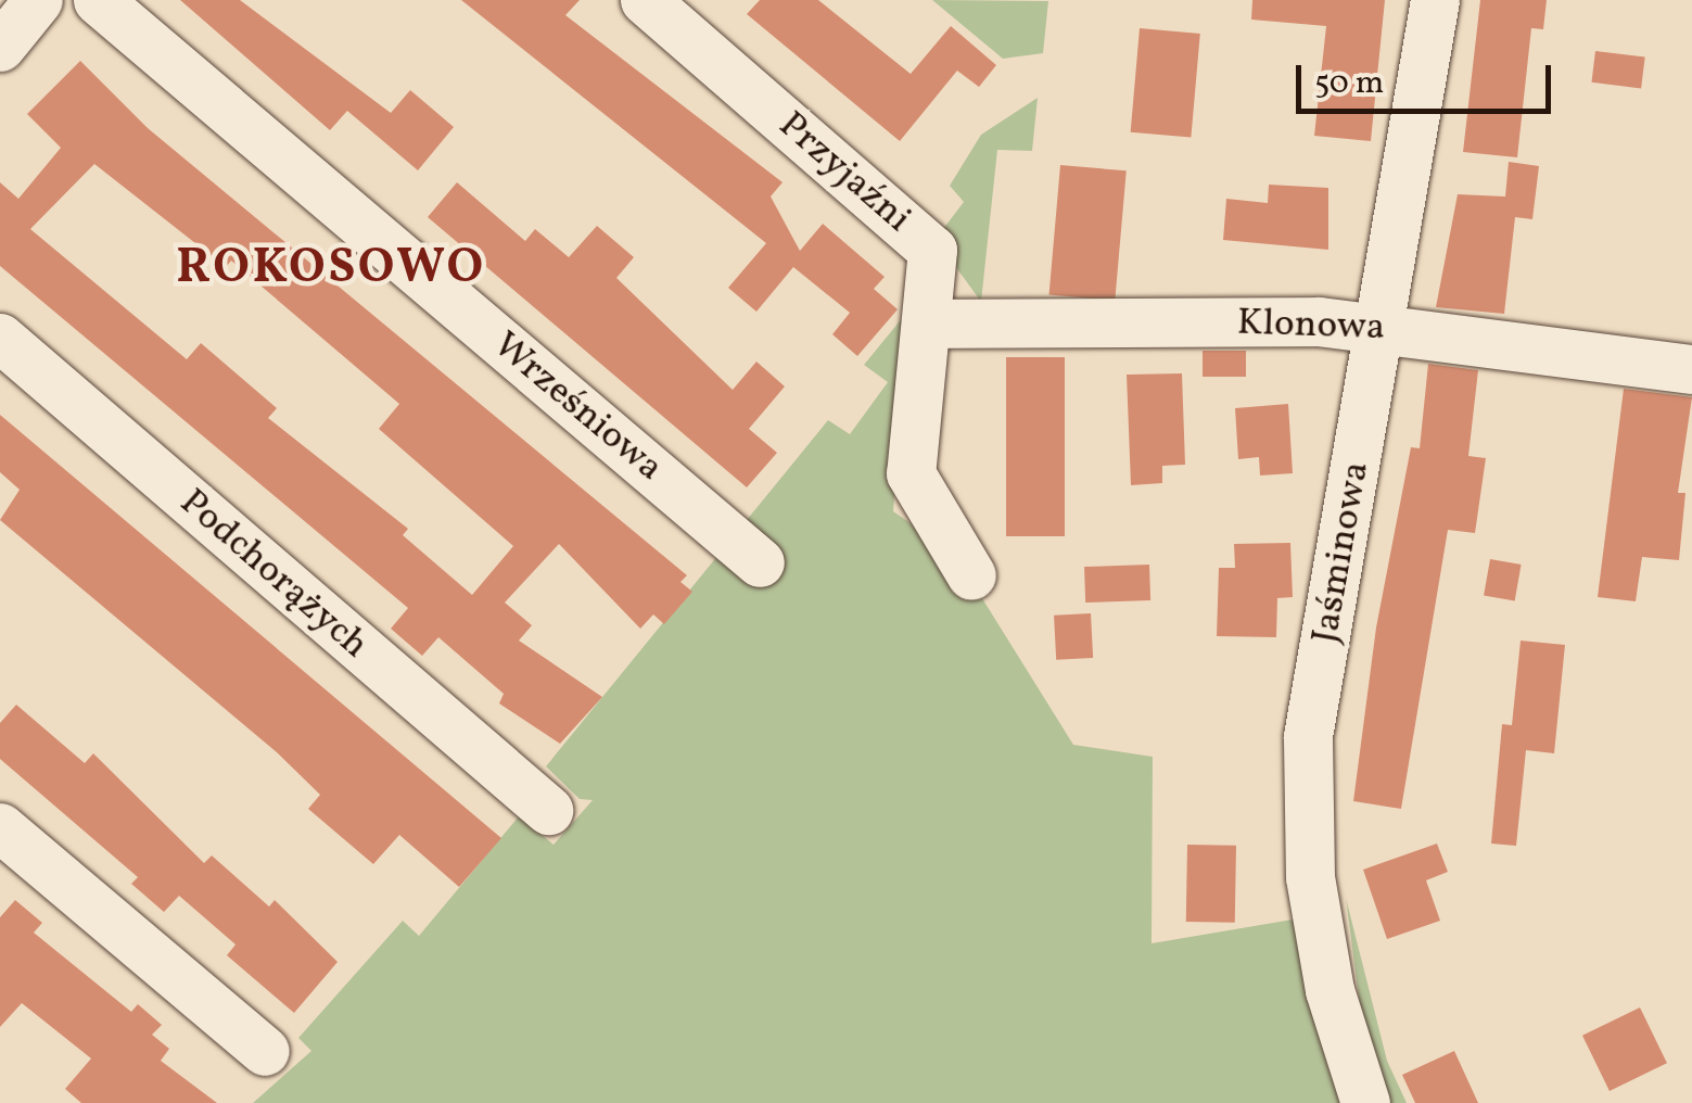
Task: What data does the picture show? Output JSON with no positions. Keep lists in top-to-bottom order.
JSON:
{
  "streets": {
    "street": [
      "Przyjaźni",
      "Klonowa",
      "Wrześniowa",
      "Jaśminowa",
      "Podchorążych"
    ]
  },
  "crossings": [
    ["Przyjaźni", "Klonowa"],
    ["Klonowa", "Jaśminowa"]
  ],
  "districts": ["ROKOSOWO"],
  "scale_bar": "50 m"
}
